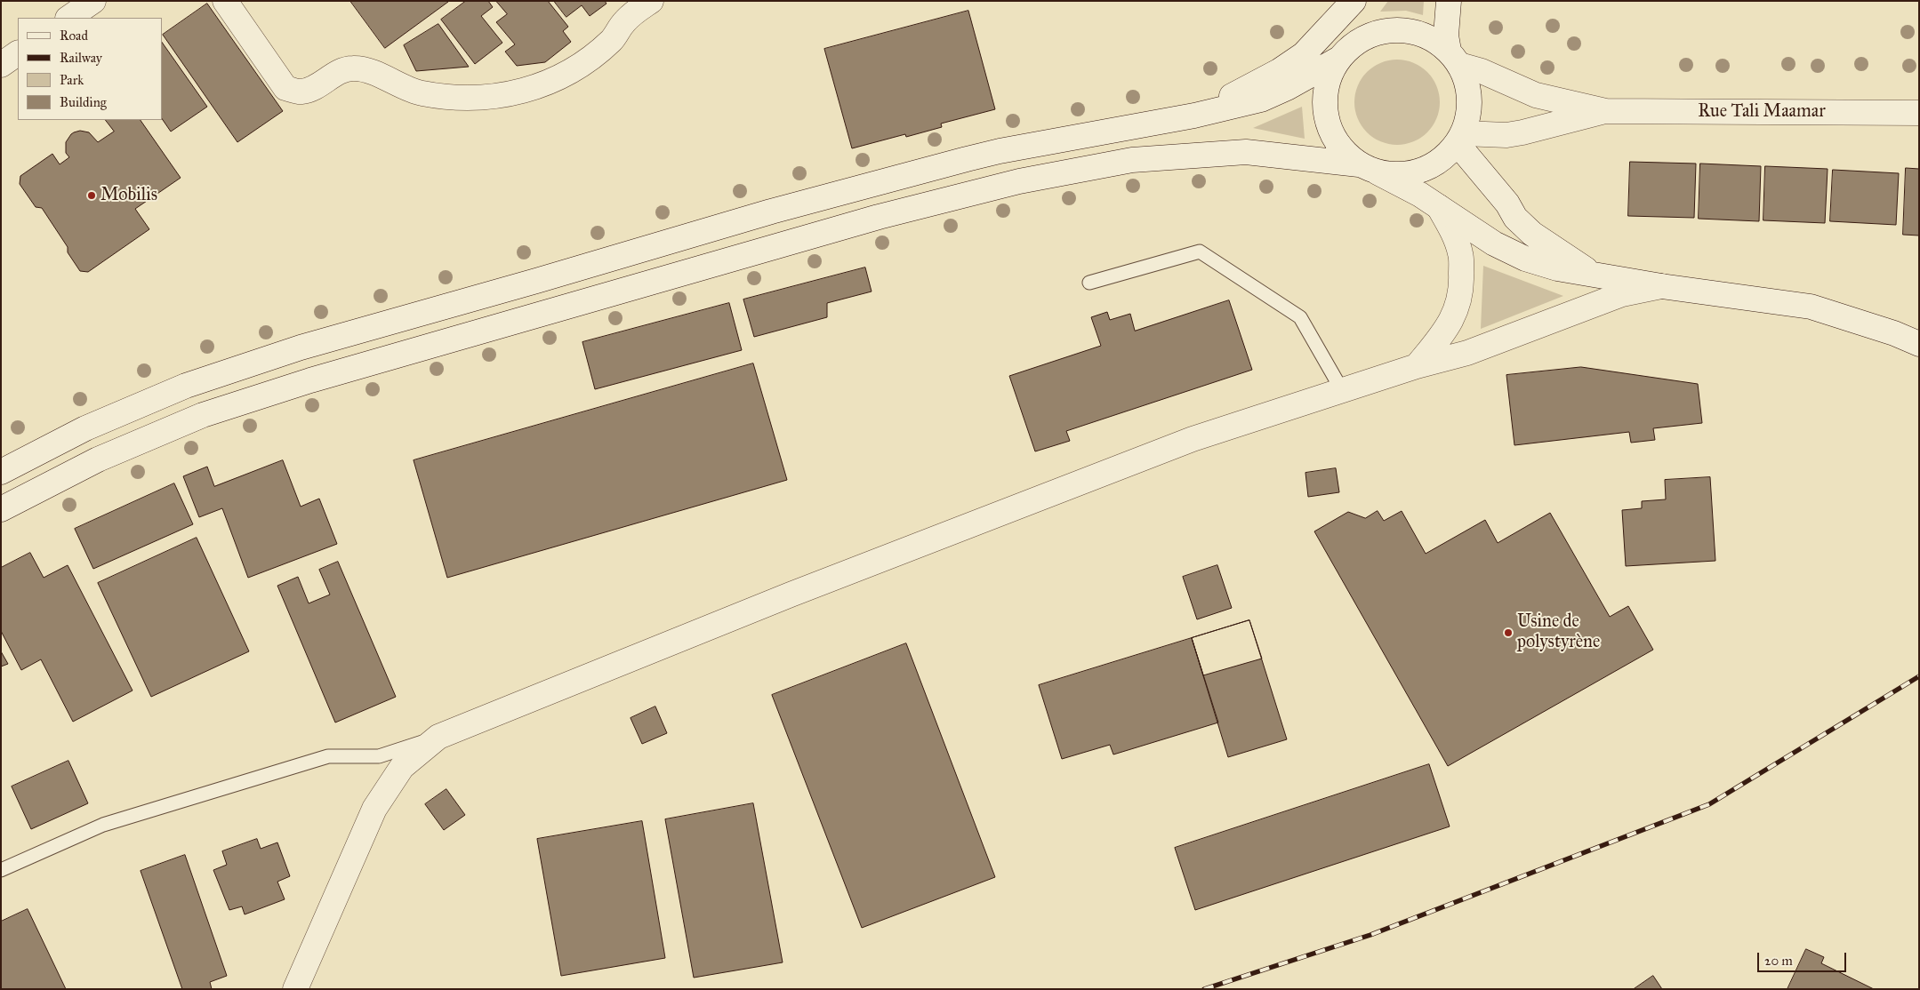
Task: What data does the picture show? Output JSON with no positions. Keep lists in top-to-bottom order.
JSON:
{
  "streets": {
    "main road": ["Rue Tali Maamar"]
  },
  "places": ["Mobilis", "Usine de polystyrène"],
  "legend": [
    "Road",
    "Railway",
    "Park",
    "Building"
  ],
  "scale_bar": "20 m"
}
